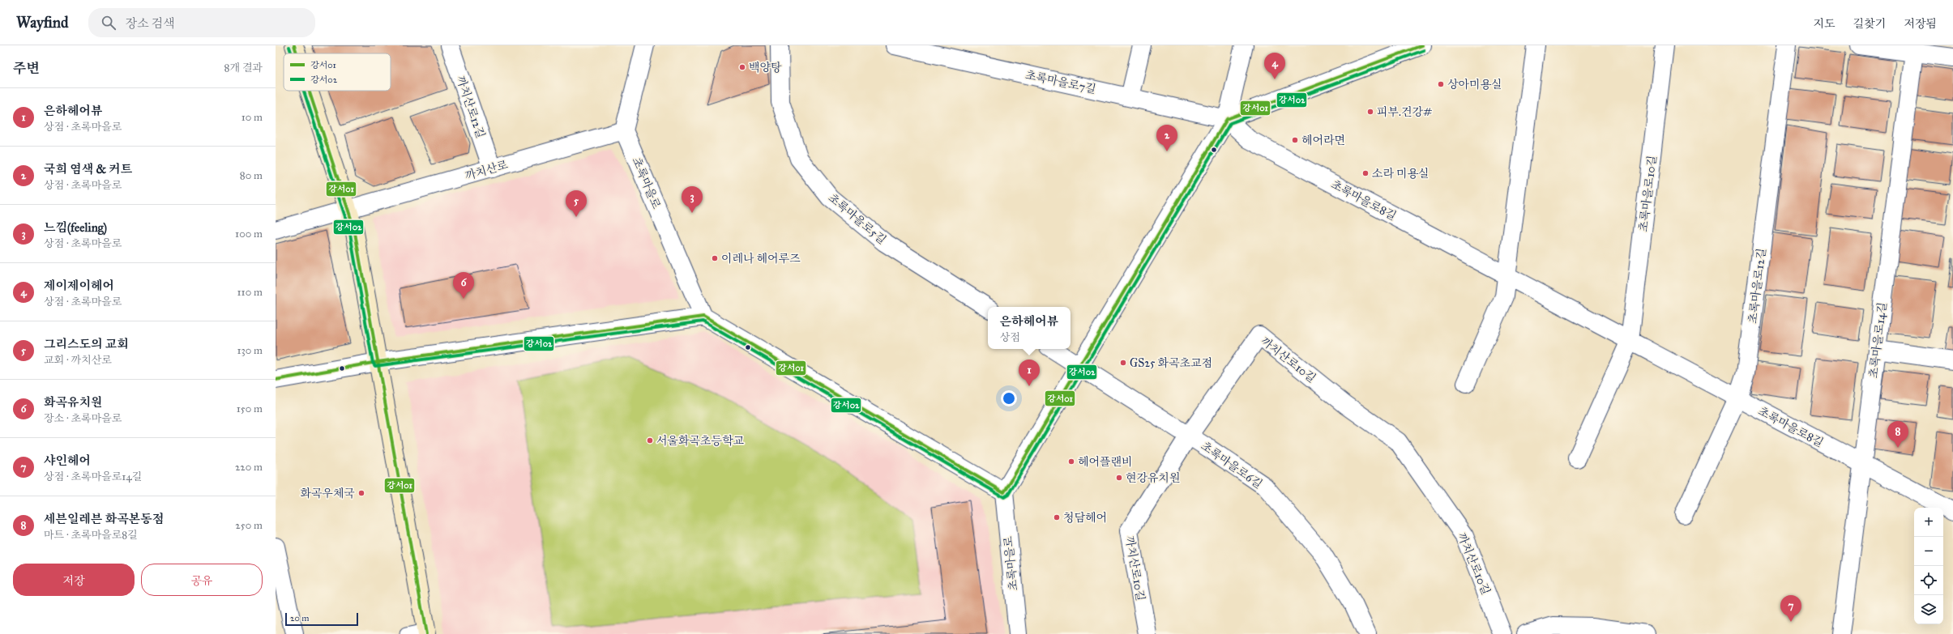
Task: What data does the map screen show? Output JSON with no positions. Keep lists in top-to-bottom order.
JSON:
{
  "streets": {
    "street": [
      "초록마을로7길",
      "까치산로12길",
      "까치산로",
      "초록마을로",
      "초록마을로10길",
      "초록마을로8길",
      "초록마을로5길",
      "초록마을로12길",
      "초록마을로14길",
      "까치산로10길",
      "초록마을로6길"
    ]
  },
  "crossings": [
    ["초록마을로7길", "초록마을로8길"],
    ["까치산로12길", "까치산로"],
    ["까치산로", "초록마을로"],
    ["초록마을로10길", "초록마을로8길"],
    ["초록마을로8길", "초록마을로12길"],
    ["초록마을로8길", "초록마을로14길"],
    ["까치산로10길", "초록마을로6길"]
  ],
  "places": [
    "백양탕",
    "상아미용실",
    "피부.건강#",
    "헤어라면",
    "소라 미용실",
    "이레나 헤어루즈",
    "GS25 화곡초교점",
    "서울화곡초등학교",
    "헤어플랜비",
    "현강유치원",
    "화곡우체국",
    "청담헤어"
  ],
  "lines": ["transit line 강서01", "transit line 강서02"],
  "legend": ["강서01", "강서02"],
  "scale_bar": "20 m",
  "page": {
    "header": "Wayfind",
    "search": "장소 검색",
    "nav": ["지도", "길찾기", "저장됨"],
    "heading": ["주변", "8개 결과"],
    "pins": [
      "4",
      "2",
      "3",
      "5",
      "6",
      "1",
      "8",
      "7"
    ],
    "list": [
      {
        "mark": "1",
        "name": "은하헤어뷰",
        "note": "상점 · 초록마을로",
        "value": "10 m"
      },
      {
        "mark": "2",
        "name": "국희 염색 & 커트",
        "note": "상점 · 초록마을로",
        "value": "80 m"
      },
      {
        "mark": "3",
        "name": "느낌(feeling)",
        "note": "상점 · 초록마을로",
        "value": "100 m"
      },
      {
        "mark": "4",
        "name": "제이제이헤어",
        "note": "상점 · 초록마을로",
        "value": "110 m"
      },
      {
        "mark": "5",
        "name": "그리스도의 교회",
        "note": "교회 · 까치산로",
        "value": "130 m"
      },
      {
        "mark": "6",
        "name": "화곡유치원",
        "note": "장소 · 초록마을로",
        "value": "150 m"
      },
      {
        "mark": "7",
        "name": "샤인헤어",
        "note": "상점 · 초록마을로14길",
        "value": "220 m"
      },
      {
        "mark": "8",
        "name": "세븐일레븐 화곡본동점",
        "note": "마트 · 초록마을로8길",
        "value": "250 m"
      }
    ],
    "popup": ["은하헤어뷰", "상점"],
    "map_buttons": ["+", "−"],
    "buttons": ["저장", "공유"],
    "scale": "20 m"
  }
}
